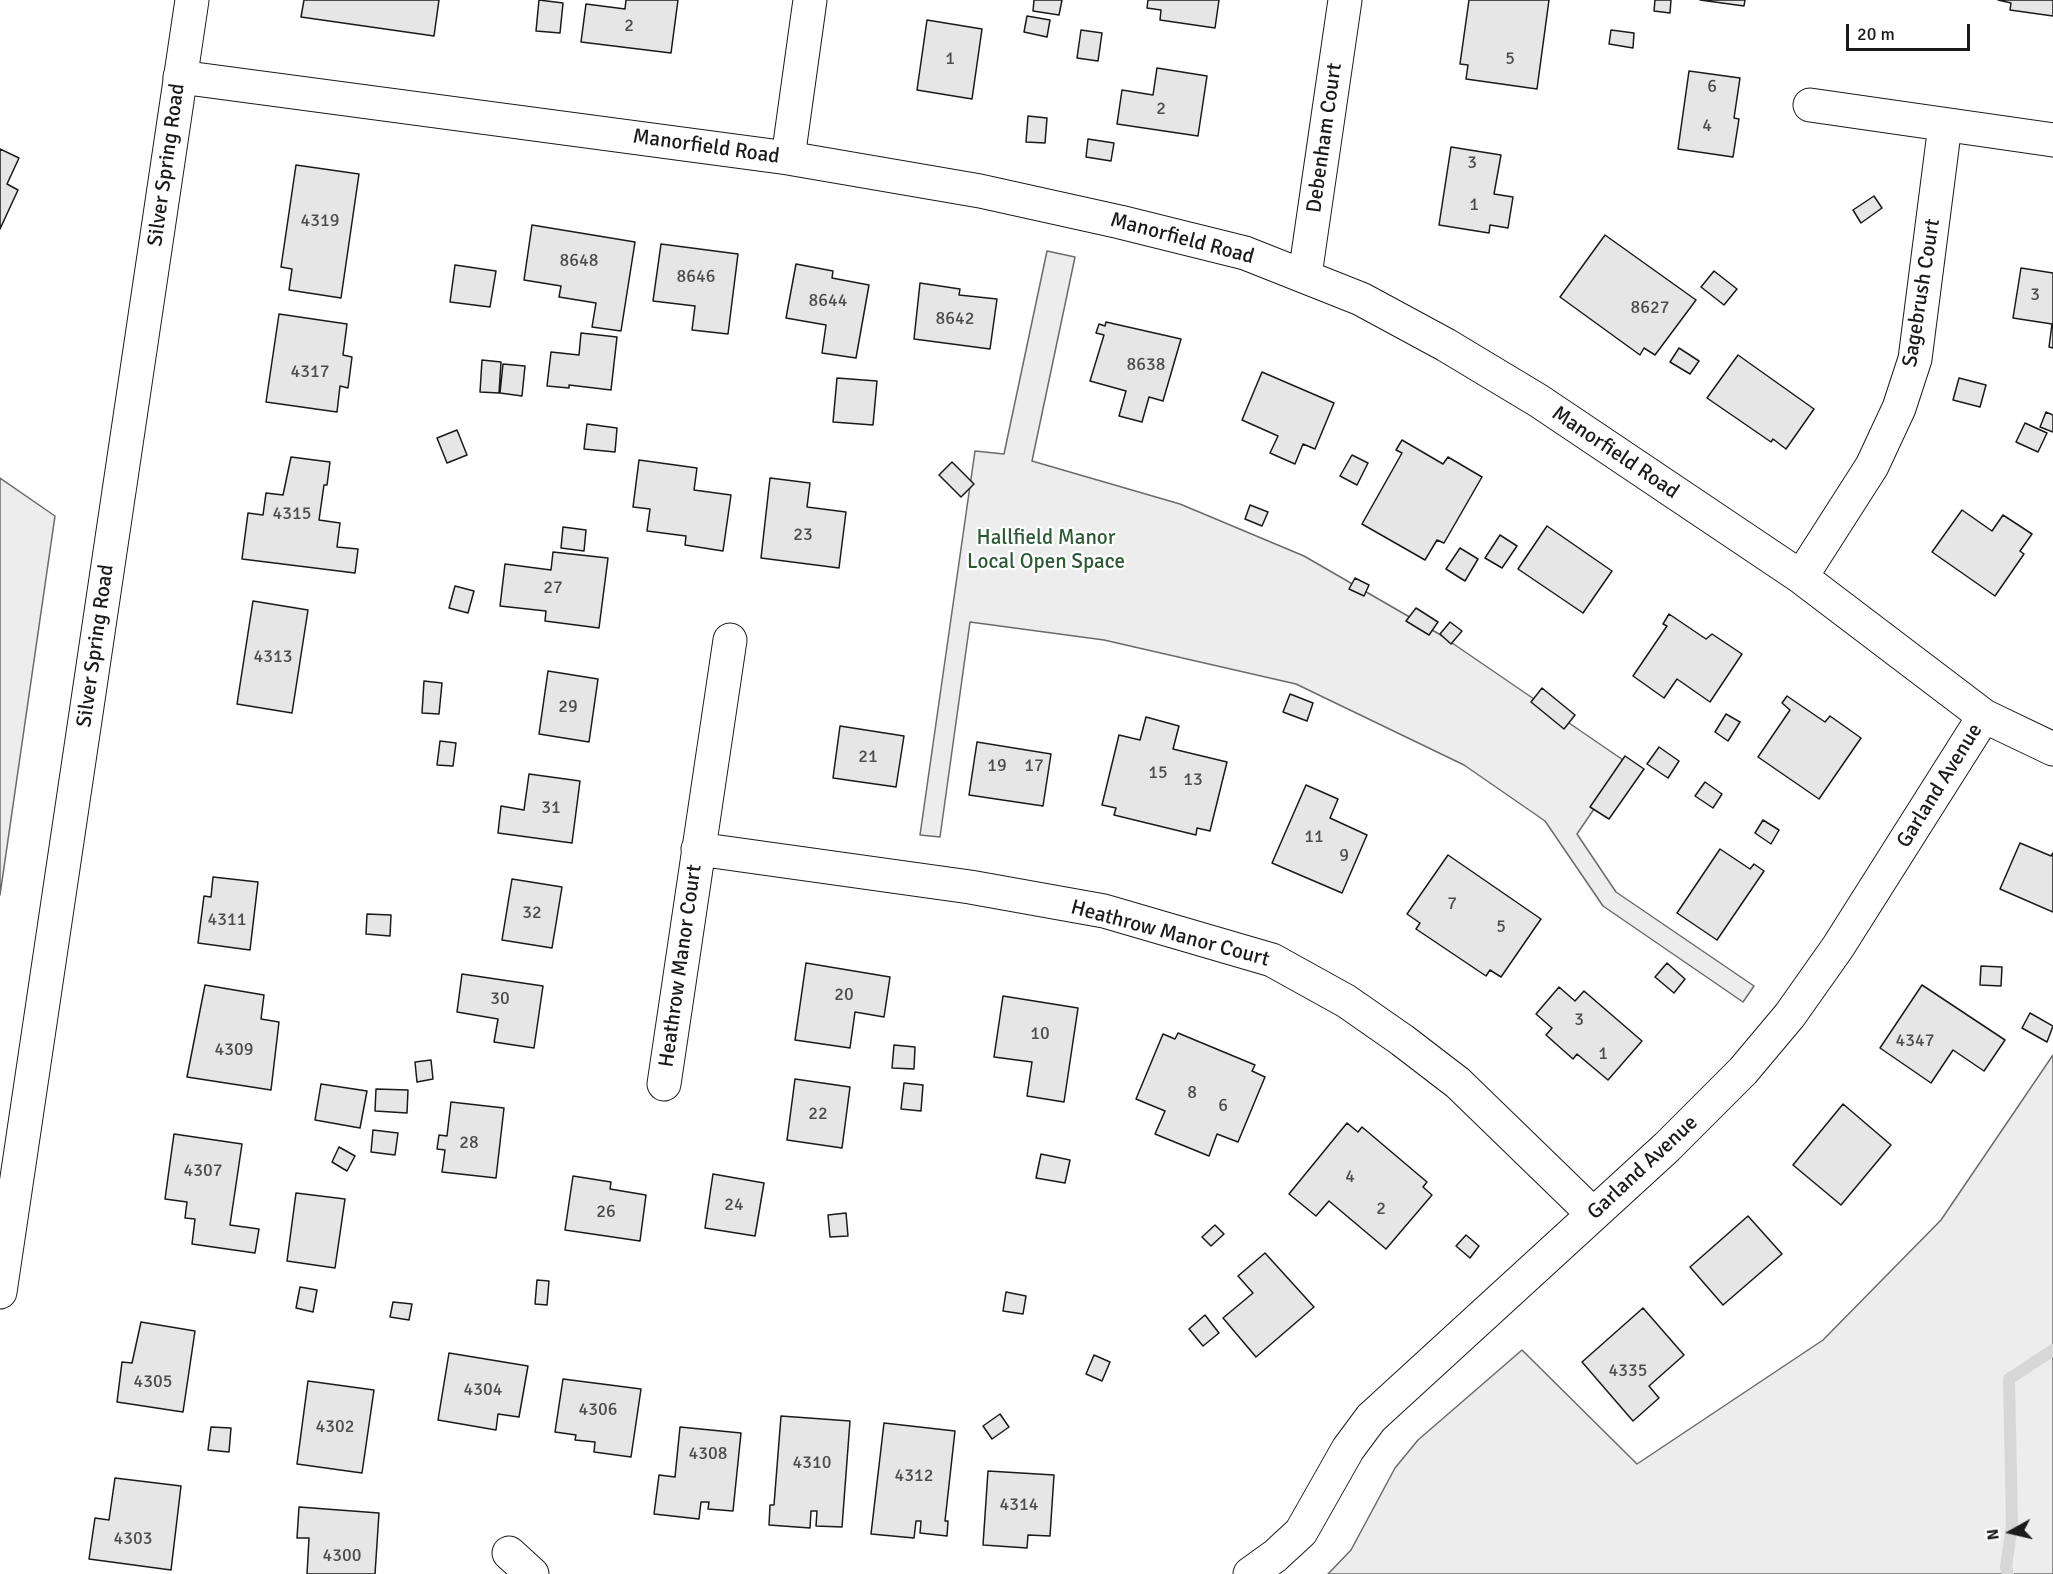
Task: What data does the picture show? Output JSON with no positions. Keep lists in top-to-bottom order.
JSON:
{
  "streets": {
    "street": [
      "Debenham Court",
      "Manorfield Road",
      "Silver Spring Road",
      "Sagebrush Court",
      "Garland Avenue",
      "Heathrow Manor Court"
    ]
  },
  "crossings": [
    ["Debenham Court", "Manorfield Road"],
    ["Manorfield Road", "Silver Spring Road"],
    ["Manorfield Road", "Sagebrush Court"],
    ["Manorfield Road", "Garland Avenue"],
    ["Garland Avenue", "Heathrow Manor Court"]
  ],
  "parks": ["Hallfield Manor Local Open Space"],
  "house_numbers": [
    "2",
    "1",
    "5",
    "6",
    "2",
    "4",
    "3",
    "1",
    "4319",
    "8648",
    "8646",
    "3",
    "8644",
    "8627",
    "8642",
    "8638",
    "4317",
    "4315",
    "23",
    "27",
    "4313",
    "29",
    "21",
    "19",
    "17",
    "15",
    "13",
    "31",
    "11",
    "9",
    "7",
    "32",
    "4311",
    "5",
    "20",
    "30",
    "3",
    "10",
    "4347",
    "4309",
    "1",
    "8",
    "6",
    "22",
    "28",
    "4307",
    "4",
    "24",
    "2",
    "26",
    "4335",
    "4305",
    "4304",
    "4306",
    "4302",
    "4308",
    "4310",
    "4312",
    "4314",
    "4303",
    "4300"
  ],
  "scale_bar": "20 m",
  "north": "left"
}
